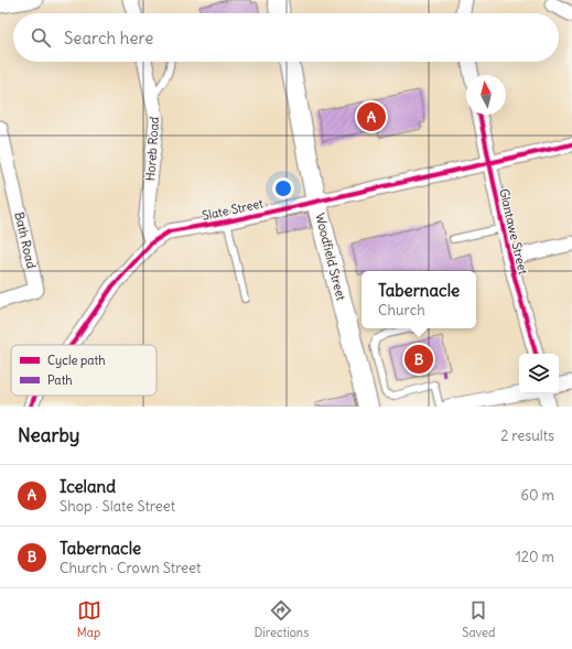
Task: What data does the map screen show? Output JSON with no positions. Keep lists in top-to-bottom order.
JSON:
{
  "streets": {
    "main road": ["Woodfield Street"],
    "street": [
      "Horeb Road",
      "Slate Street",
      "Glantawe Street",
      "Bath Road"
    ]
  },
  "crossings": [
    ["Horeb Road", "Slate Street"],
    ["Slate Street", "Glantawe Street"],
    ["Slate Street", "Woodfield Street"]
  ],
  "legend": ["Cycle path", "Path"],
  "north": "top",
  "page": {
    "search": "Search here",
    "pins": ["A", "B"],
    "popup": ["Tabernacle", "Church"],
    "heading": ["Nearby", "2 results"],
    "list": [
      {
        "mark": "A",
        "name": "Iceland",
        "note": "Shop · Slate Street",
        "value": "60 m"
      },
      {
        "mark": "B",
        "name": "Tabernacle",
        "note": "Church · Crown Street",
        "value": "120 m"
      }
    ],
    "nav": ["Map", "Directions", "Saved"]
  }
}
